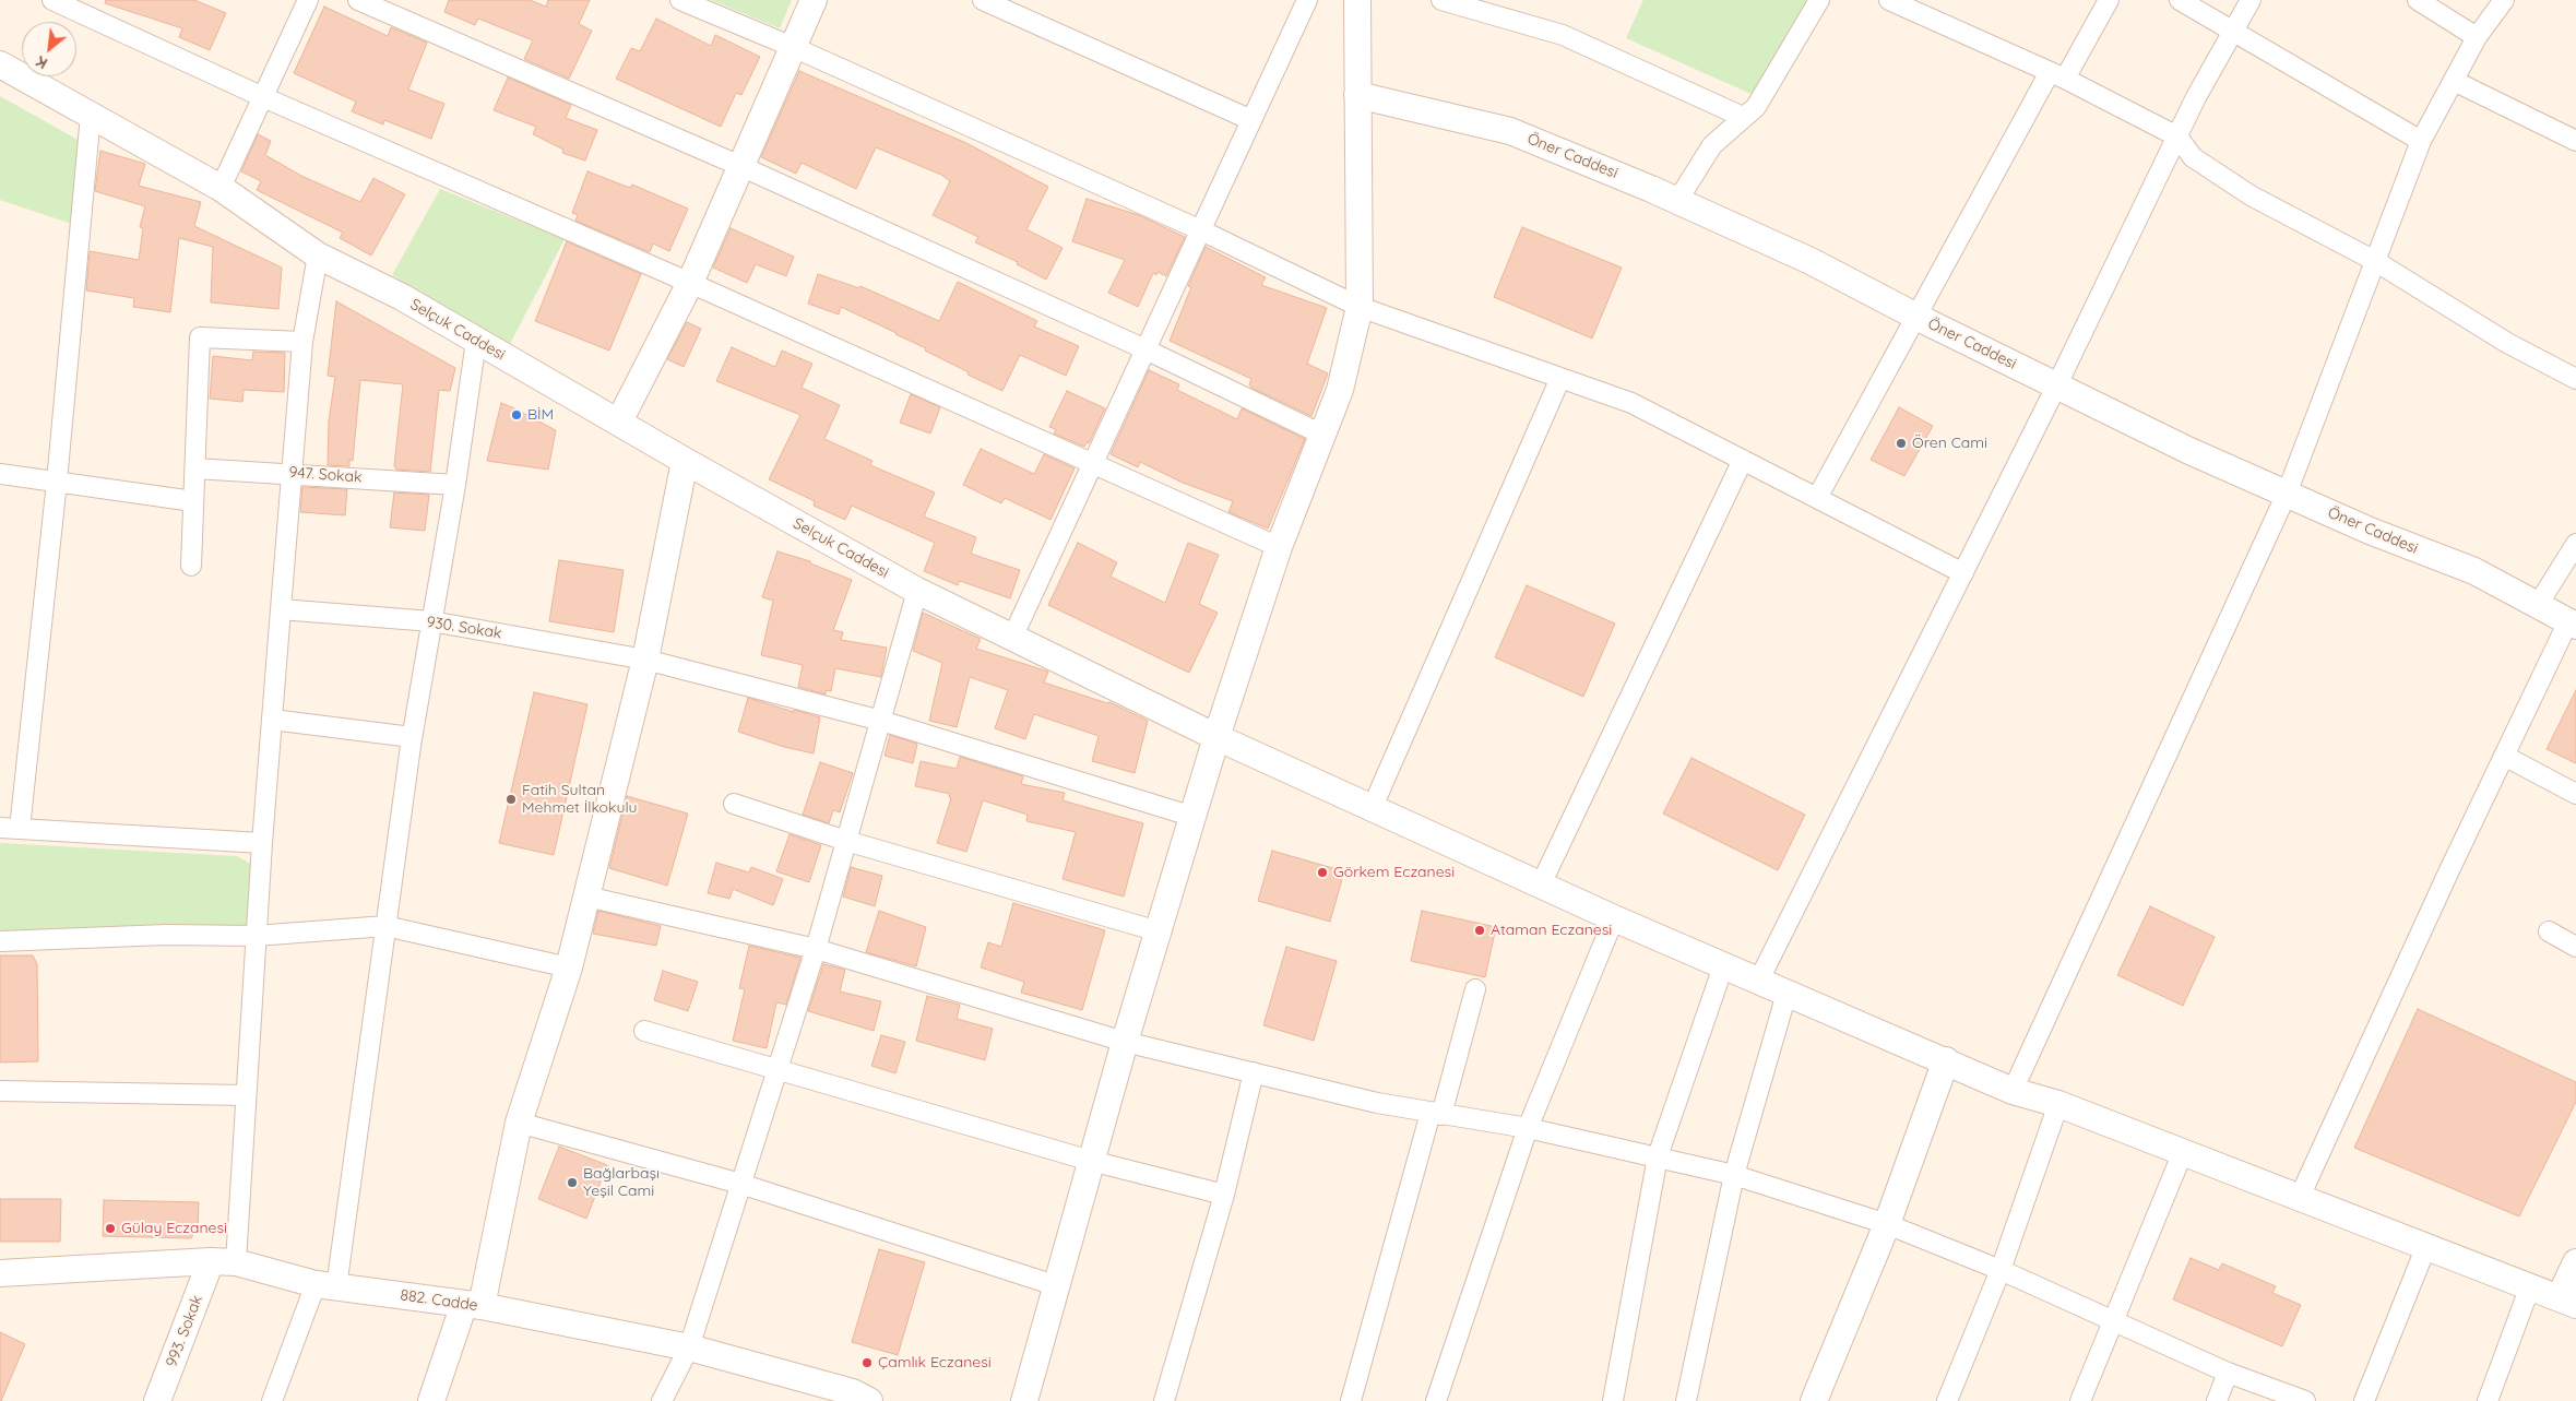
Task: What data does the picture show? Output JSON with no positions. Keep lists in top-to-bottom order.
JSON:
{
  "streets": {
    "street": [
      "Öner Caddesi",
      "Selçuk Caddesi",
      "947. Sokak",
      "930. Sokak",
      "882. Cadde",
      "993. Sokak"
    ]
  },
  "crossings": [
    ["882. Cadde", "993. Sokak"]
  ],
  "places": [
    "BİM",
    "Ören Cami",
    "Fatih Sultan Mehmet İlkokulu",
    "Görkem Eczanesi",
    "Ataman Eczanesi",
    "Bağlarbaşı Yeşil Cami",
    "Gülay Eczanesi",
    "Çamlık Eczanesi"
  ],
  "north": "bottom left"
}
